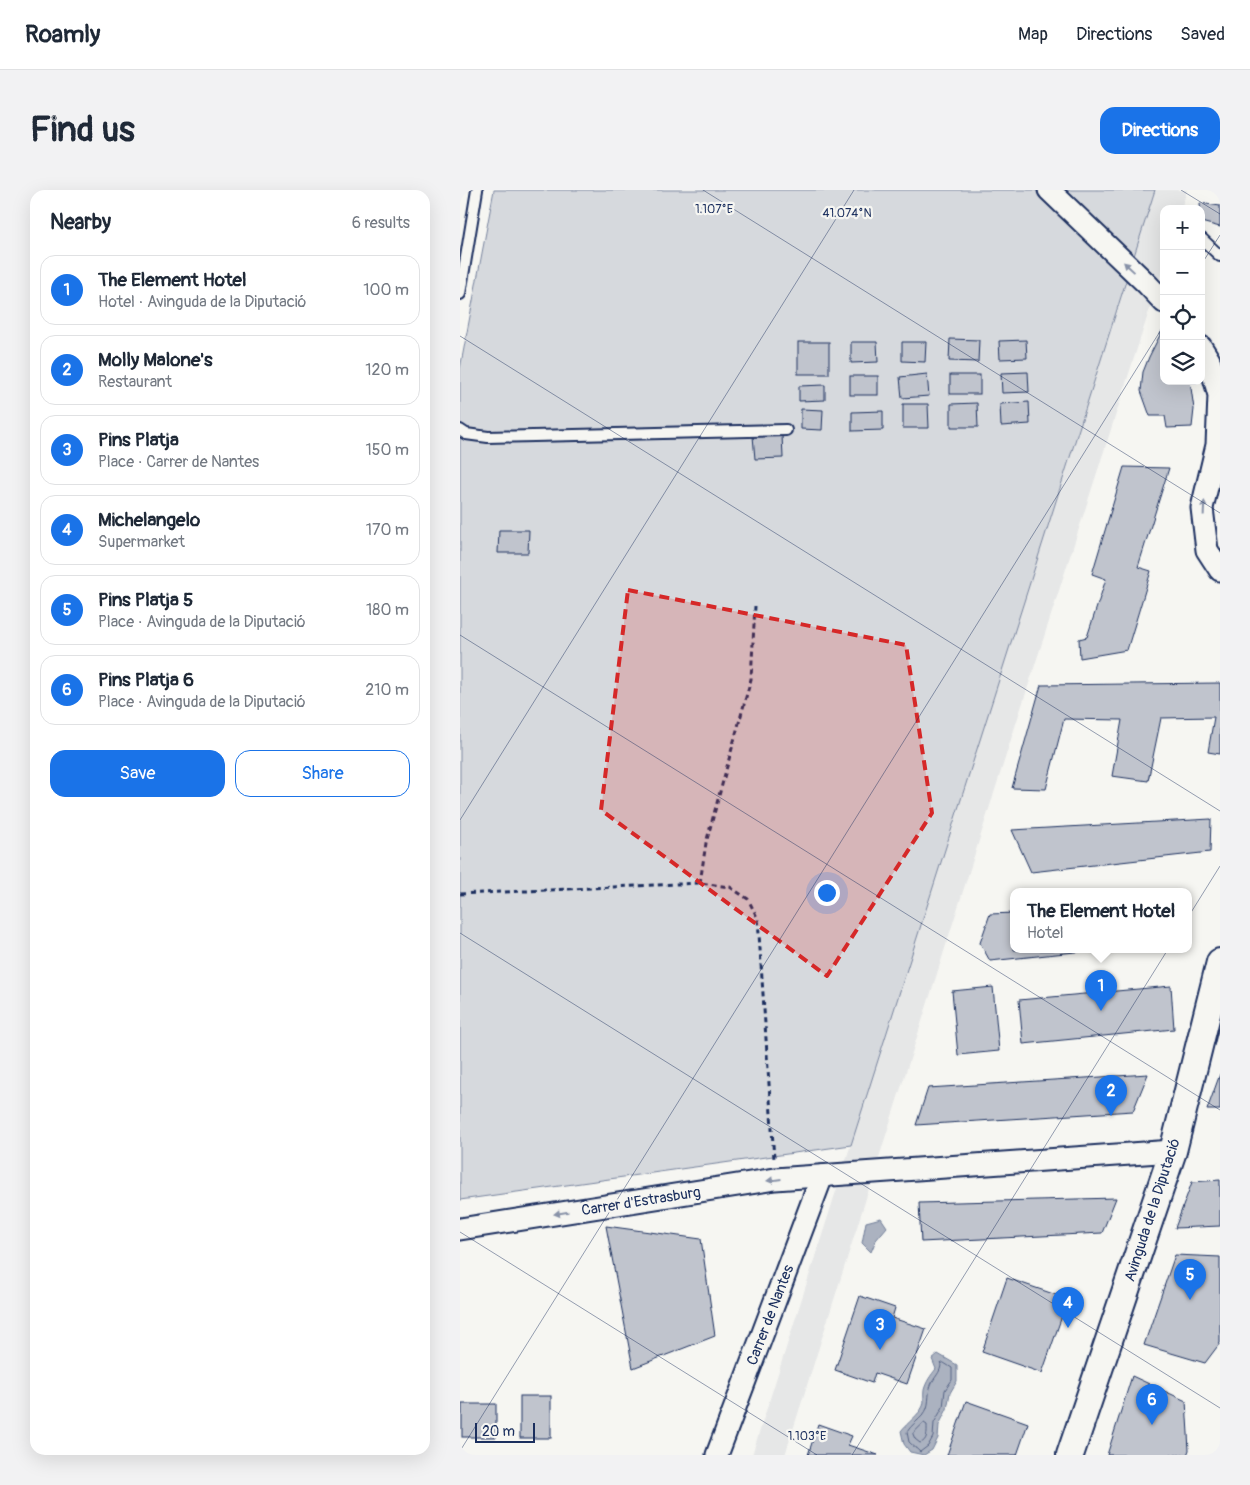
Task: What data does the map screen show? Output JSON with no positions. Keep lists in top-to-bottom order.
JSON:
{
  "streets": {
    "street": ["Carrer d'Estrasburg", "Avinguda de la Diputació", "Carrer de Nantes"]
  },
  "crossings": [
    ["Carrer d'Estrasburg", "Avinguda de la Diputació"],
    ["Carrer d'Estrasburg", "Carrer de Nantes"]
  ],
  "one_way": ["Carrer d'Estrasburg"],
  "scale_bar": "20 m",
  "page": {
    "header": "Roamly",
    "nav": ["Map", "Directions", "Saved"],
    "buttons": [
      "Directions",
      ["Save", "Share"]
    ],
    "title": "Find us",
    "heading": ["Nearby", "6 results"],
    "map_buttons": ["+", "−"],
    "list": [
      {
        "mark": "1",
        "name": "The Element Hotel",
        "note": "Hotel · Avinguda de la Diputació",
        "value": "100 m"
      },
      {
        "mark": "2",
        "name": "Molly Malone's",
        "note": "Restaurant",
        "value": "120 m"
      },
      {
        "mark": "3",
        "name": "Pins Platja",
        "note": "Place · Carrer de Nantes",
        "value": "150 m"
      },
      {
        "mark": "4",
        "name": "Michelangelo",
        "note": "Supermarket",
        "value": "170 m"
      },
      {
        "mark": "5",
        "name": "Pins Platja 5",
        "note": "Place · Avinguda de la Diputació",
        "value": "180 m"
      },
      {
        "mark": "6",
        "name": "Pins Platja 6",
        "note": "Place · Avinguda de la Diputació",
        "value": "210 m"
      }
    ],
    "popup": ["The Element Hotel", "Hotel"],
    "pins": [
      "1",
      "2",
      "5",
      "4",
      "3",
      "6"
    ],
    "scale": "20 m"
  },
  "coordinates": ["1.107°E", "41.074°N", "1.103°E"]
}
